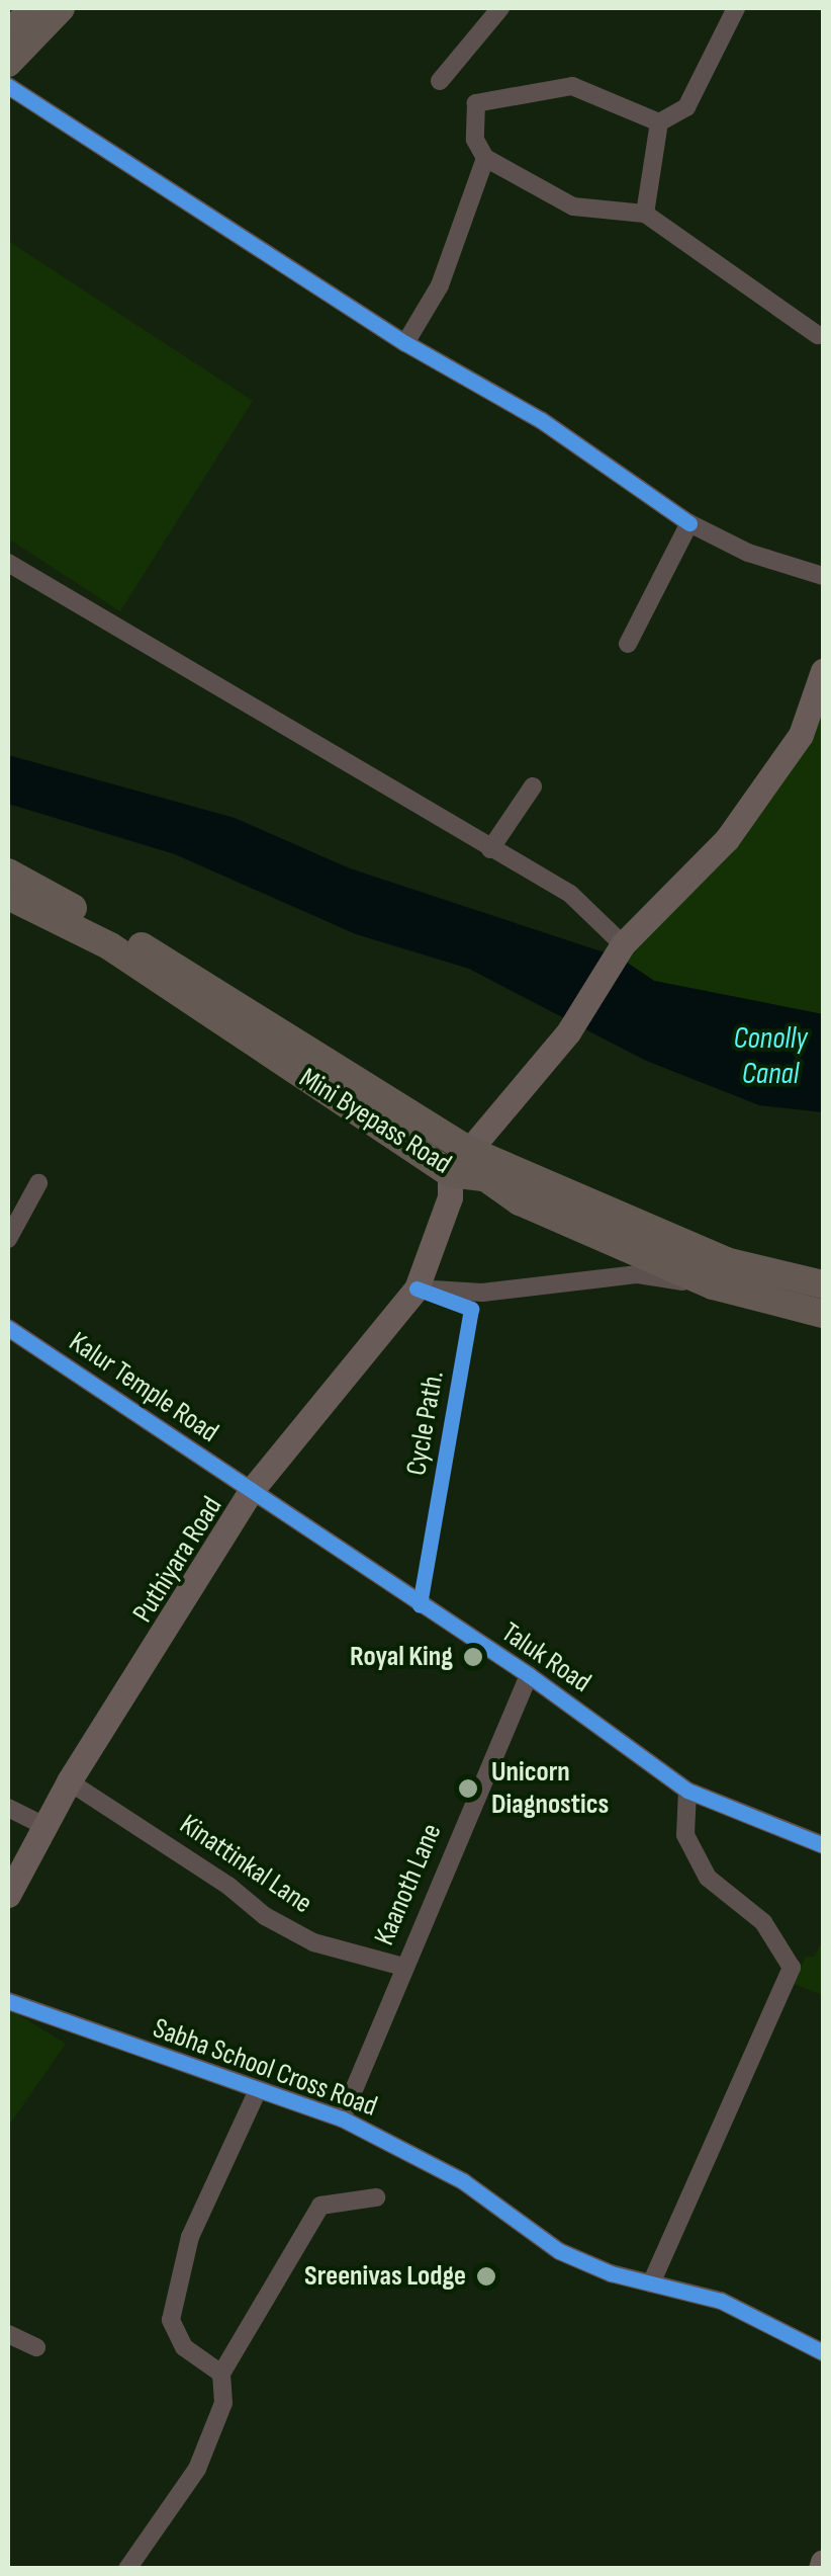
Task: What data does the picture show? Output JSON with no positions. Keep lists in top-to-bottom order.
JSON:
{
  "streets": {
    "main road": ["Mini Byepass Road", "Puthiyara Road"],
    "street": [
      "Kalur Temple Road",
      "Taluk Road",
      "Kinattinkal Lane",
      "Kaanoth Lane",
      "Sabha School Cross Road"
    ],
    "cycle path": ["Cycle Path."]
  },
  "crossings": [
    ["Mini Byepass Road", "Puthiyara Road"],
    ["Kalur Temple Road", "Puthiyara Road"],
    ["Kalur Temple Road", "Taluk Road"],
    ["Puthiyara Road", "Taluk Road"],
    ["Puthiyara Road", "Kinattinkal Lane"],
    ["Taluk Road", "Kaanoth Lane"],
    ["Kinattinkal Lane", "Kaanoth Lane"],
    ["Kaanoth Lane", "Sabha School Cross Road"]
  ],
  "water": ["Conolly Canal"],
  "places": ["Royal King", "Unicorn Diagnostics", "Sreenivas Lodge"]
}
